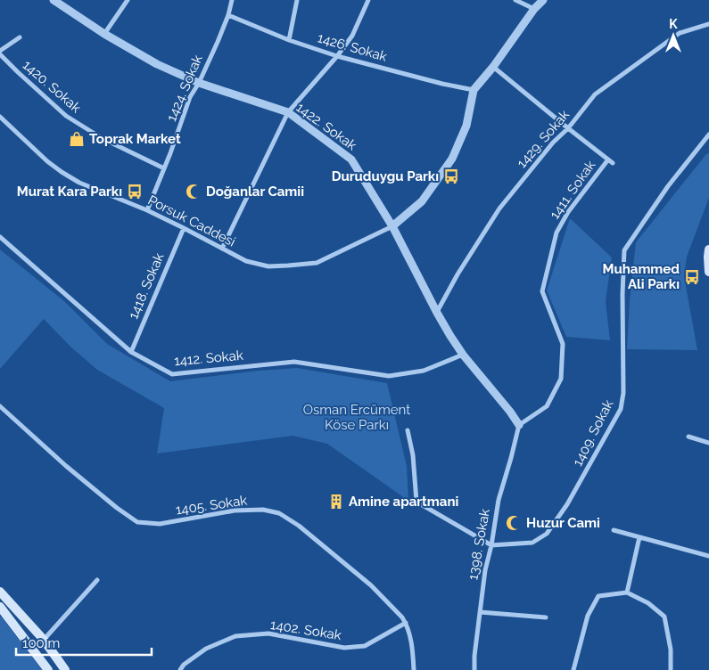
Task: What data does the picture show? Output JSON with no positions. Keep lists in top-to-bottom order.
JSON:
{
  "streets": {
    "street": [
      "1426. Sokak",
      "1420. Sokak",
      "1424. Sokak",
      "1422. Sokak",
      "1429. Sokak",
      "1411. Sokak",
      "Porsuk Caddesi",
      "1418. Sokak",
      "1412. Sokak",
      "1409. Sokak",
      "1405. Sokak",
      "1398. Sokak",
      "1402. Sokak"
    ]
  },
  "crossings": [
    ["1426. Sokak", "1424. Sokak"],
    ["1420. Sokak", "1424. Sokak"],
    ["1424. Sokak", "1422. Sokak"],
    ["1424. Sokak", "Porsuk Caddesi"],
    ["1422. Sokak", "1429. Sokak"],
    ["1422. Sokak", "1411. Sokak"],
    ["1422. Sokak", "Porsuk Caddesi"],
    ["1422. Sokak", "1412. Sokak"],
    ["1422. Sokak", "1398. Sokak"],
    ["1411. Sokak", "1398. Sokak"],
    ["Porsuk Caddesi", "1418. Sokak"],
    ["1418. Sokak", "1412. Sokak"],
    ["1409. Sokak", "1398. Sokak"],
    ["1405. Sokak", "1402. Sokak"]
  ],
  "parks": ["Osman Ercüment Köse Parkı"],
  "places": {
    "shop": ["Toprak Market"],
    "bus stop": ["Duruduygu Parkı", "Murat Kara Parkı", "Muhammed Ali Parkı"],
    "mosque": ["Doğanlar Camii", "Huzur Cami"],
    "building": ["Amine apartmani"]
  },
  "scale_bar": "100 m",
  "north": "top"
}
